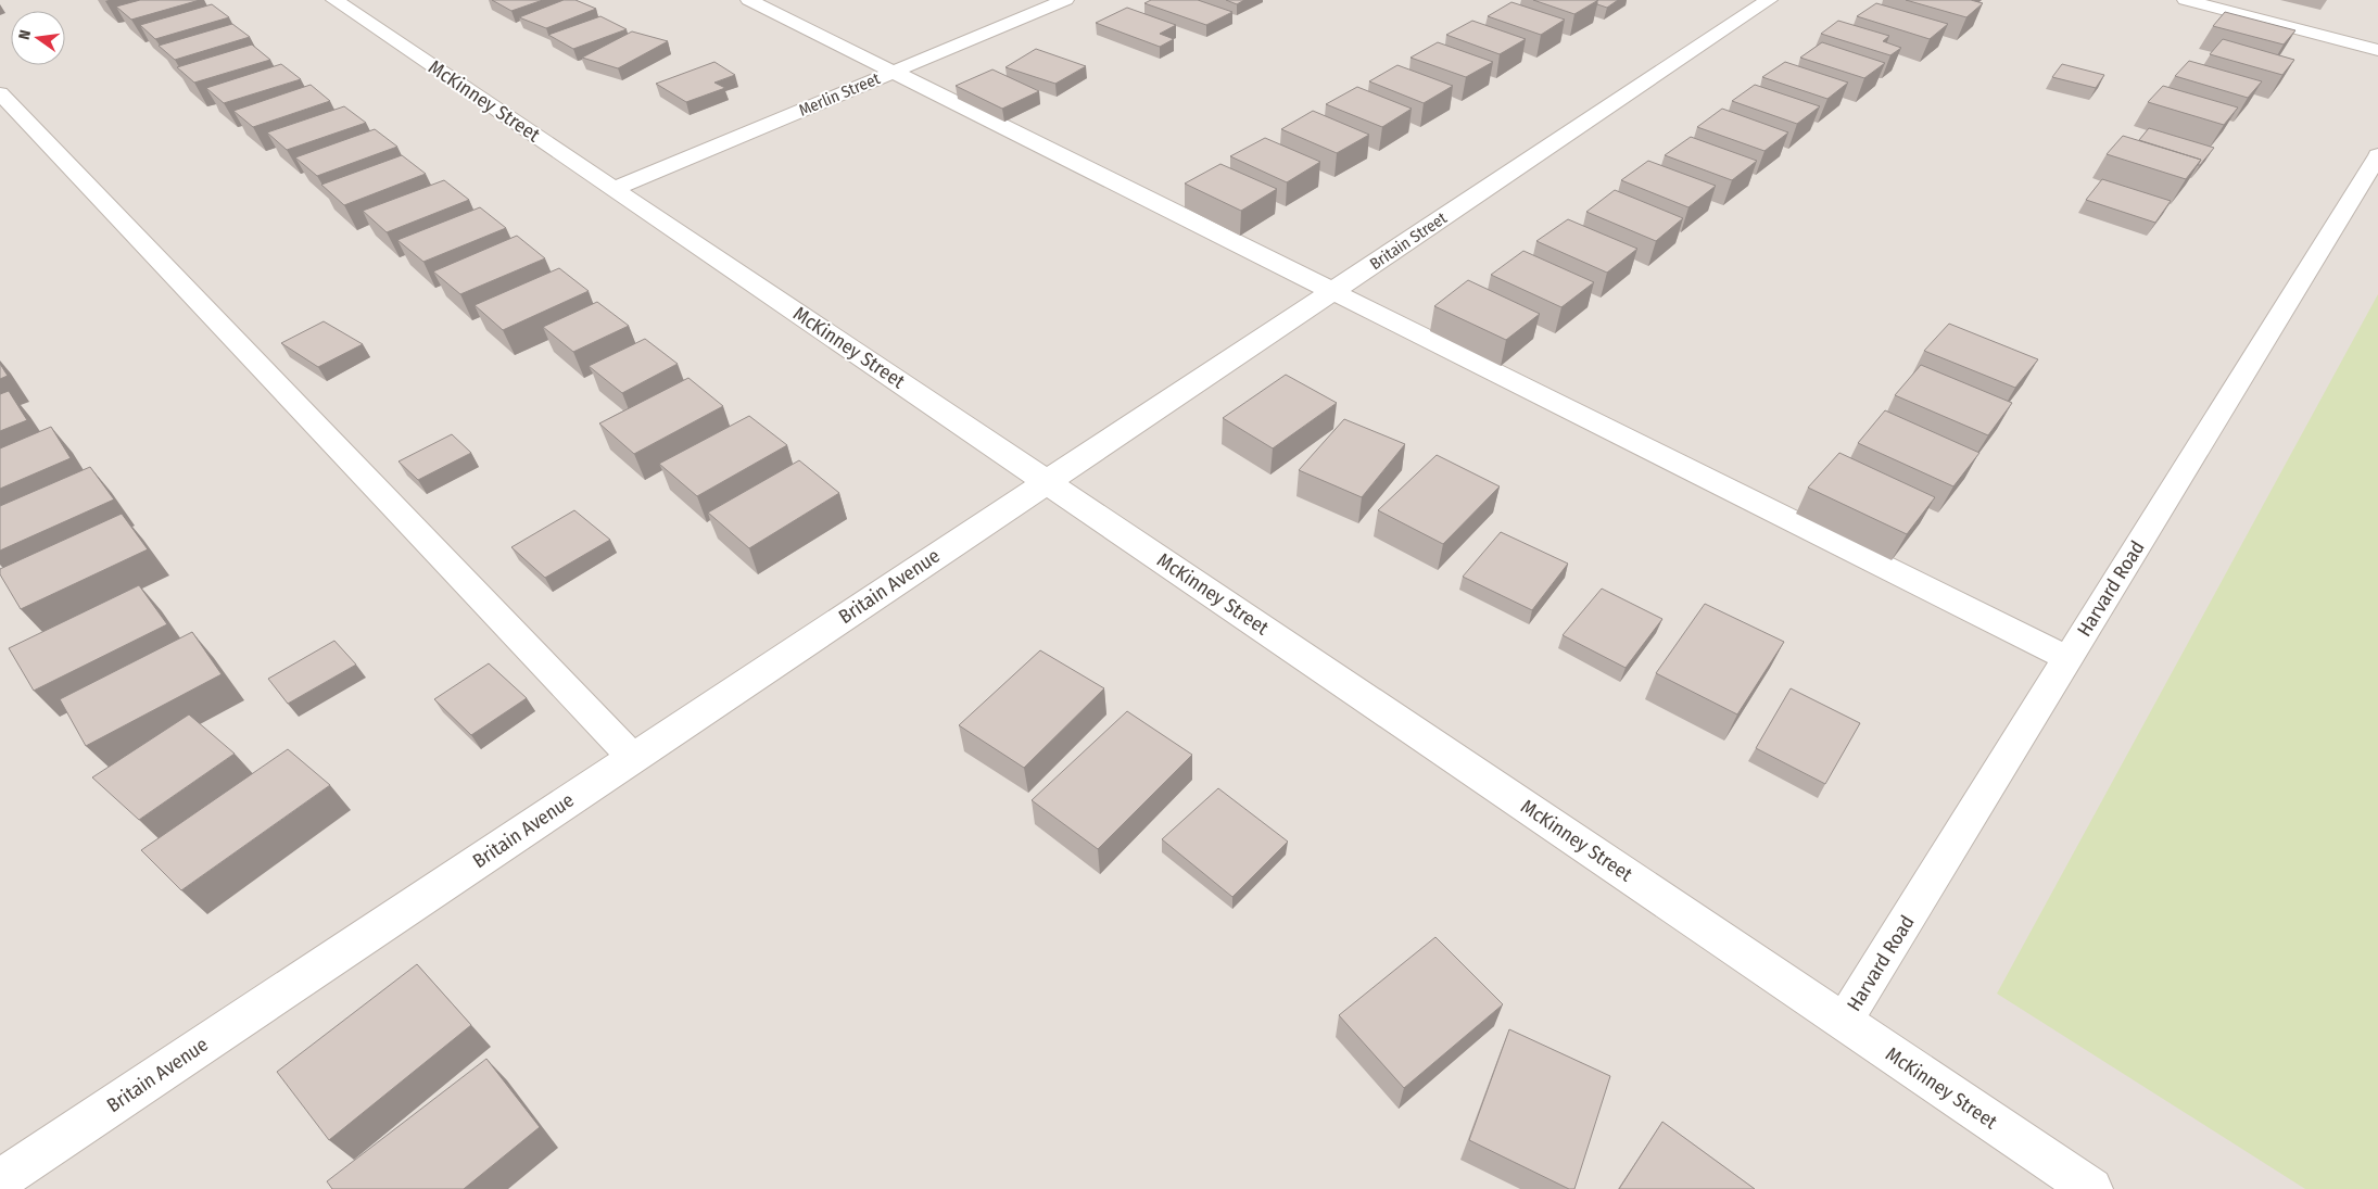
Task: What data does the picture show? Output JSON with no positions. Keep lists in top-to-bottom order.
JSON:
{
  "streets": {
    "street": [
      "Merlin Street",
      "McKinney Street",
      "Britain Street",
      "Britain Avenue",
      "Harvard Road"
    ]
  },
  "crossings": [
    ["Merlin Street", "McKinney Street"],
    ["McKinney Street", "Britain Street"],
    ["McKinney Street", "Britain Avenue"],
    ["McKinney Street", "Harvard Road"],
    ["Britain Street", "Britain Avenue"]
  ],
  "north": "left"
}
